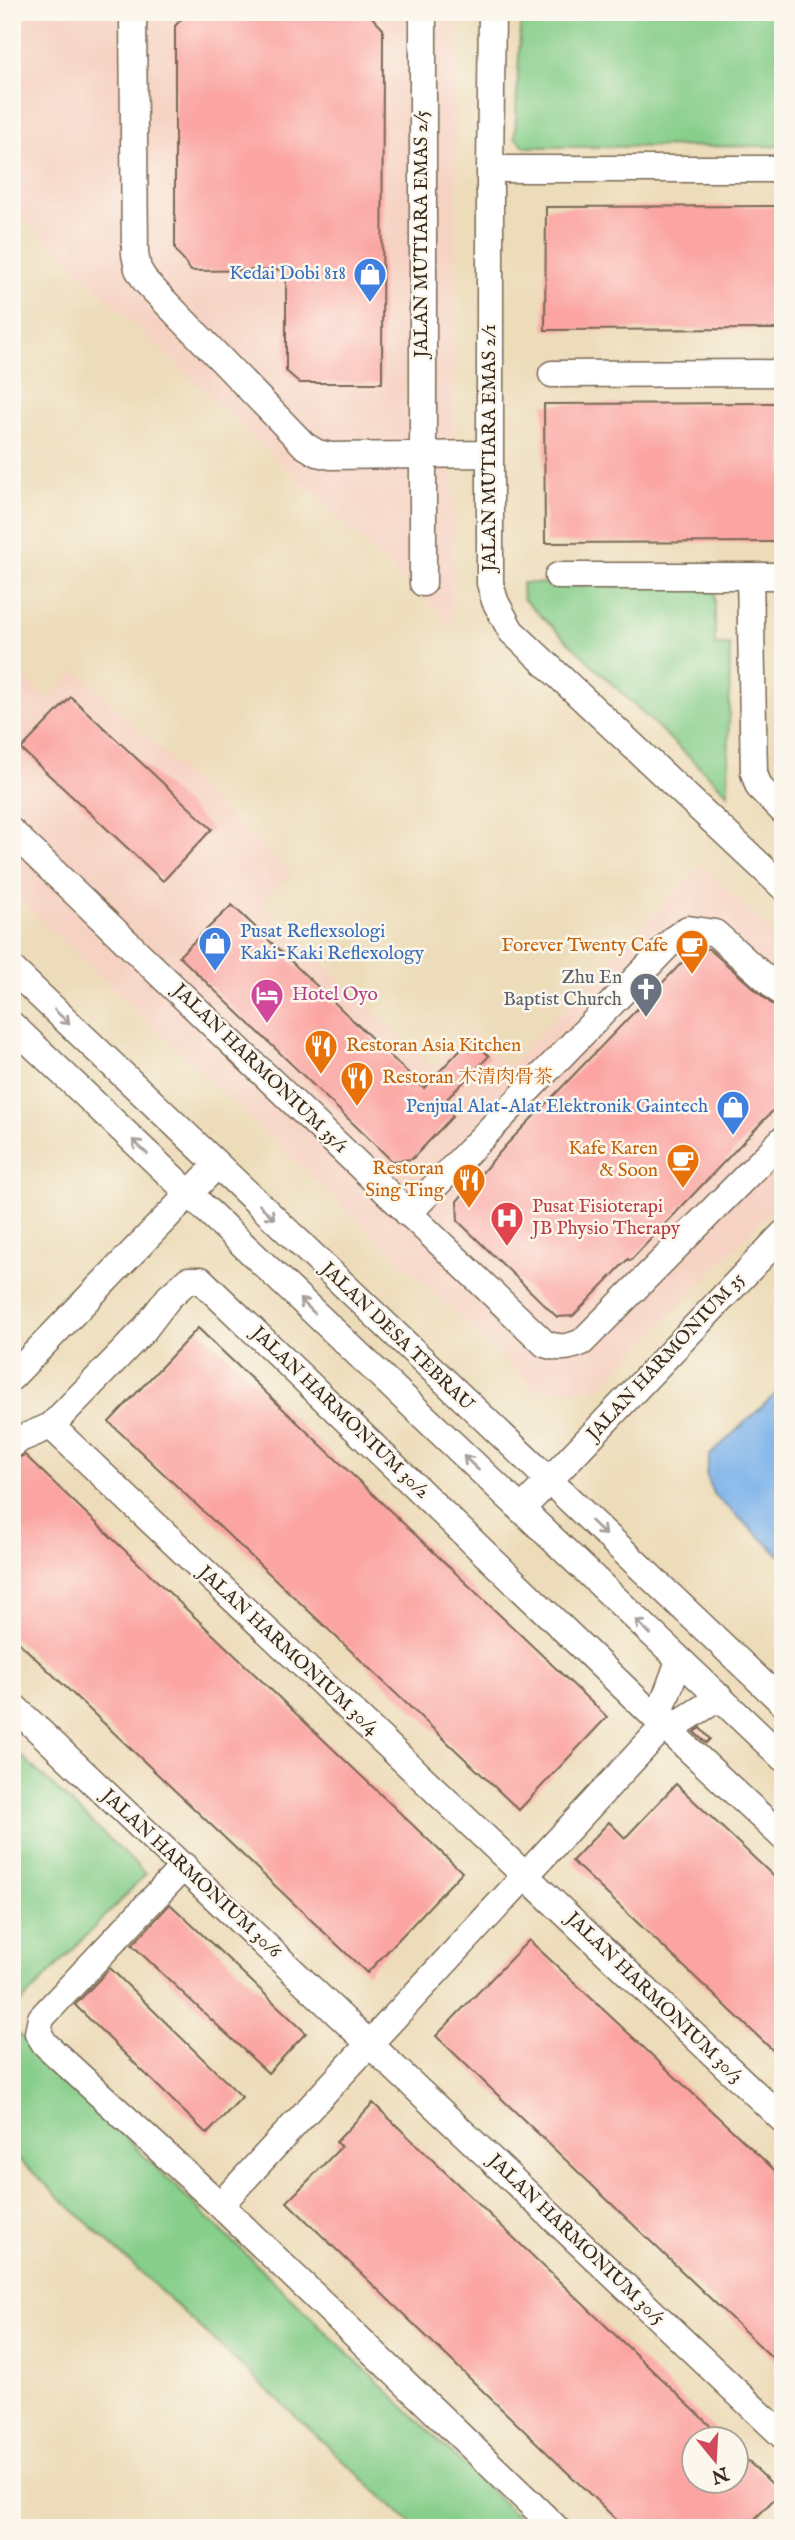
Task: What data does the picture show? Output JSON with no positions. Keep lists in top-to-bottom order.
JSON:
{
  "streets": {
    "street": [
      "JALAN MUTIARA EMAS 2/5",
      "JALAN MUTIARA EMAS 2/1",
      "JALAN HARMONIUM 35/1",
      "JALAN DESA TEBRAU",
      "JALAN HARMONIUM 35",
      "JALAN HARMONIUM 30/2",
      "JALAN HARMONIUM 30/4",
      "JALAN HARMONIUM 30/6",
      "JALAN HARMONIUM 30/3",
      "JALAN HARMONIUM 30/5"
    ]
  },
  "crossings": [
    ["JALAN DESA TEBRAU", "JALAN HARMONIUM 35"],
    ["JALAN HARMONIUM 30/2", "JALAN HARMONIUM 30/4"],
    ["JALAN HARMONIUM 30/4", "JALAN HARMONIUM 30/3"],
    ["JALAN HARMONIUM 30/6", "JALAN HARMONIUM 30/5"]
  ],
  "places": {
    "shop": ["Kedai Dobi 818", "Pusat Reflexsologi Kaki-Kaki Reflexology", "Penjual Alat-Alat Elektronik Gaintech"],
    "cafe": ["Forever Twenty Cafe", "Kafe Karen & Soon"],
    "church": ["Zhu En Baptist Church"],
    "hotel": ["Hotel Oyo"],
    "restaurant": ["Restoran Asia Kitchen", "Restoran 木清肉骨茶", "Restoran Sing Ting"],
    "hospital": ["Pusat Fisioterapi JB Physio Therapy"]
  },
  "north": "bottom"
}
